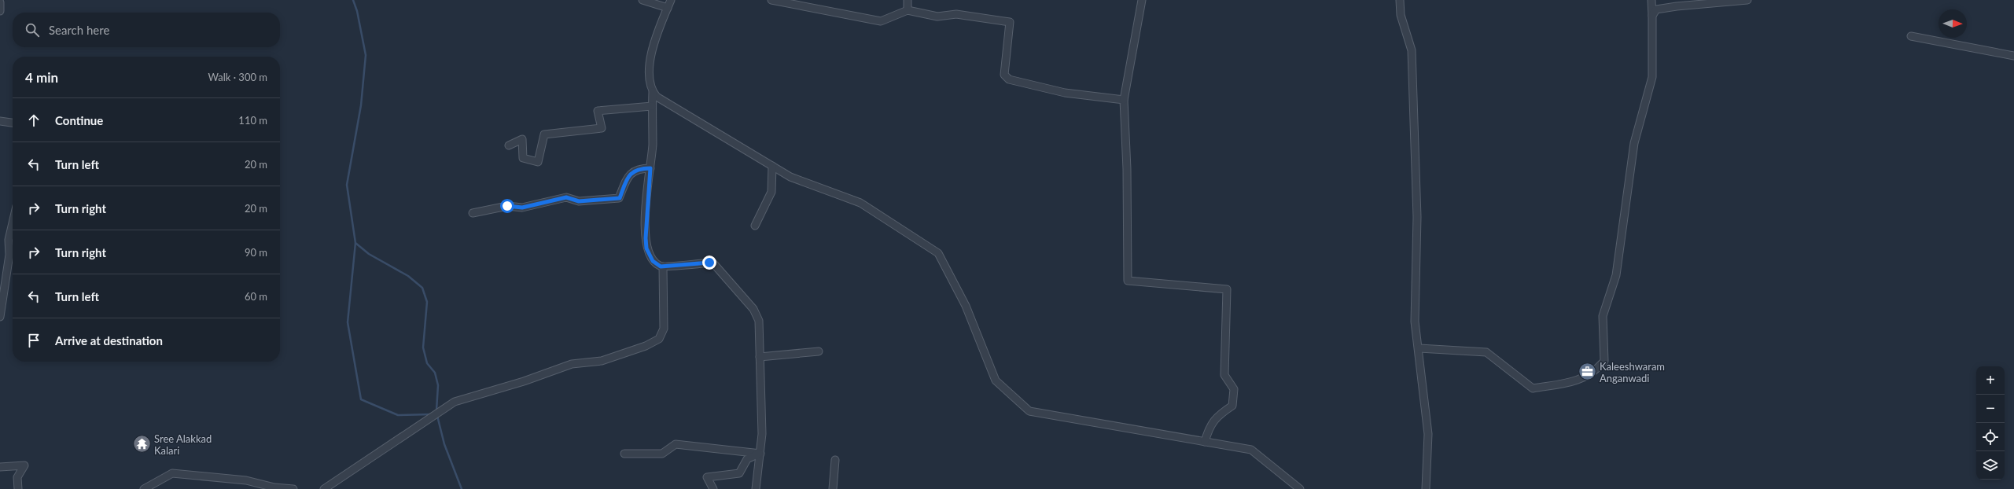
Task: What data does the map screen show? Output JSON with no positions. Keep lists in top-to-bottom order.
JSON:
{
  "places": {
    "office": ["Kaleeshwaram Anganwadi"],
    "temple": ["Sree Alakkad Kalari"]
  },
  "north": "right",
  "page": {
    "search": "Search here",
    "heading": ["4 min", "Walk · 300 m"],
    "list": [
      ["Continue", "110 m"],
      ["Turn left", "20 m"],
      ["Turn right", "20 m"],
      ["Turn right", "90 m"],
      ["Turn left", "60 m"],
      "Arrive at destination"
    ],
    "map_buttons": ["+", "−"]
  }
}
